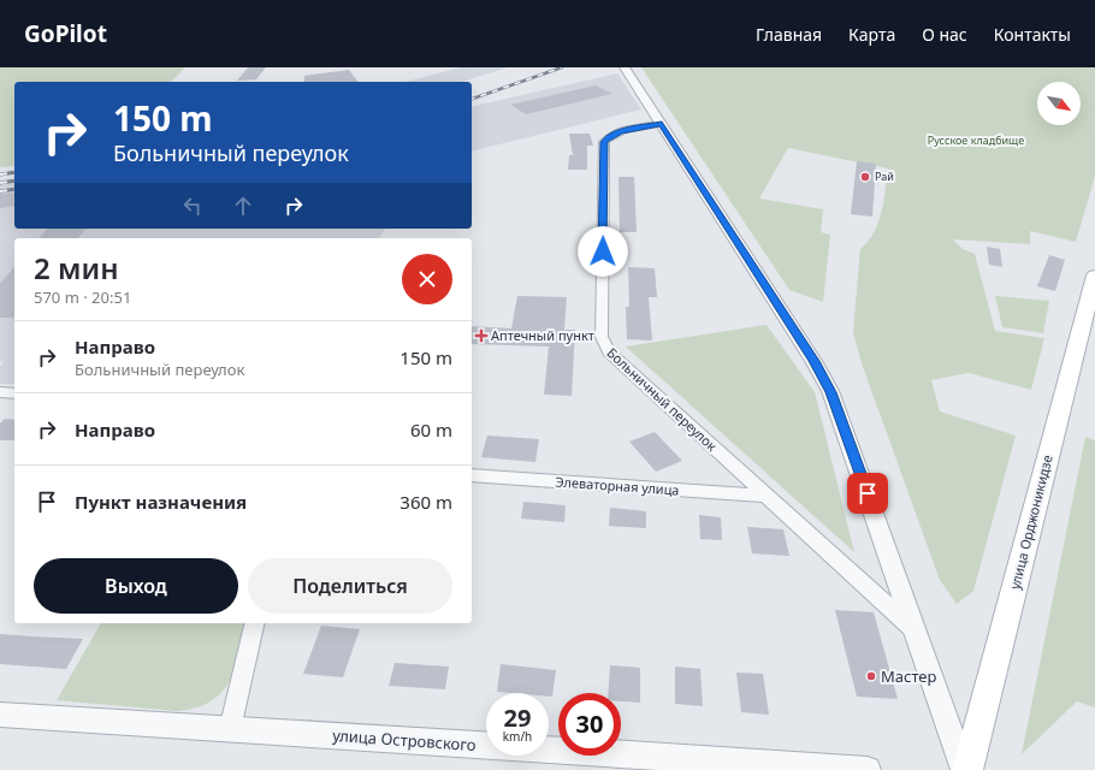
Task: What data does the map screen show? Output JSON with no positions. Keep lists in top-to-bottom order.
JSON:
{
  "streets": {
    "main road": ["улица Орджоникидзе"],
    "street": ["Больничный переулок", "Элеваторная улица", "улица Островского"]
  },
  "crossings": [
    ["Больничный переулок", "Элеваторная улица"]
  ],
  "parks": ["Русское кладбище"],
  "places": {
    "other": ["Рай", "Мастер"],
    "health": ["Аптечный пункт"]
  },
  "north": "bottom right",
  "page": {
    "header": "GoPilot",
    "nav": [
      "Главная",
      "Карта",
      "О нас",
      "Контакты"
    ],
    "turn": ["150 m", "Больничный переулок"],
    "heading": ["2 мин", "570 m · 20:51"],
    "list": [
      {
        "name": "Направо",
        "note": "Больничный переулок",
        "value": "150 m"
      },
      {
        "name": "Направо",
        "value": "60 m"
      },
      {
        "name": "Пункт назначения",
        "value": "360 m"
      }
    ],
    "buttons": ["Выход", "Поделиться"],
    "speed": "29 km/h",
    "limit": "30"
  }
}
